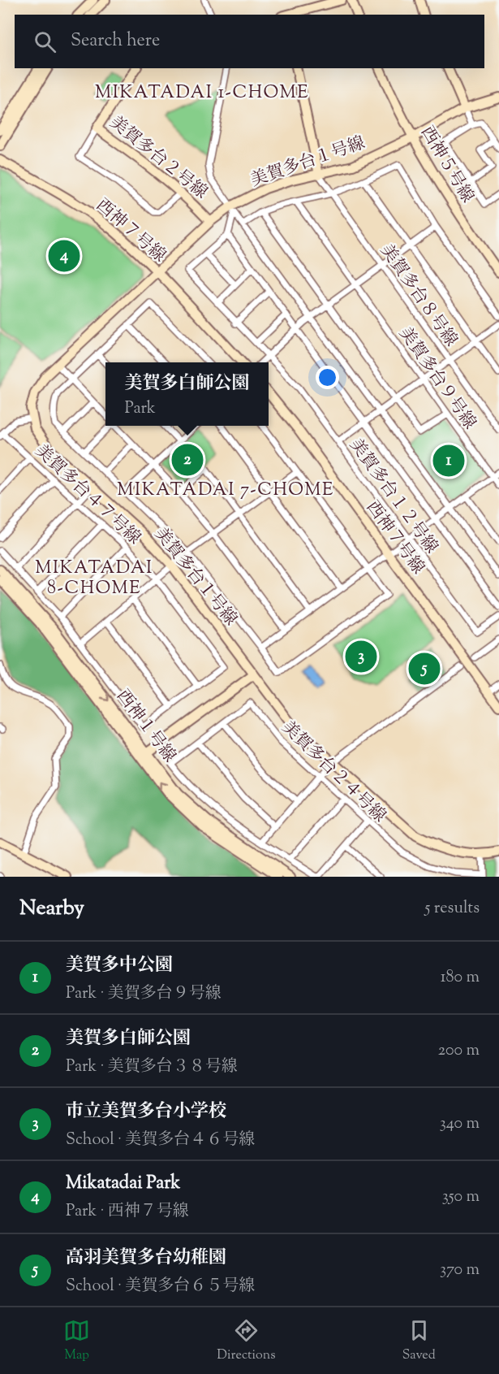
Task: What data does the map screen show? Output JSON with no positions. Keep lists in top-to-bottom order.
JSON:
{
  "streets": {
    "street": [
      "美賀多台２号線",
      "美賀多台１号線",
      "西神５号線",
      "西神７号線",
      "美賀多台８号線",
      "美賀多台９号線",
      "美賀多台４７号線",
      "美賀多台１２号線",
      "西神１号線",
      "美賀多台２４号線"
    ]
  },
  "crossings": [
    ["美賀多台２号線", "美賀多台１号線"],
    ["美賀多台１号線", "西神５号線"],
    ["美賀多台１号線", "西神７号線"],
    ["美賀多台１号線", "美賀多台８号線"]
  ],
  "districts": ["MIKATADAI 1-CHOME", "MIKATADAI 7-CHOME", "MIKATADAI 8-CHOME"],
  "page": {
    "search": "Search here",
    "pins": [
      "4",
      "2",
      "1",
      "3",
      "5"
    ],
    "popup": ["美賀多白師公園", "Park"],
    "heading": ["Nearby", "5 results"],
    "list": [
      {
        "mark": "1",
        "name": "美賀多中公園",
        "note": "Park · 美賀多台９号線",
        "value": "180 m"
      },
      {
        "mark": "2",
        "name": "美賀多白師公園",
        "note": "Park · 美賀多台３８号線",
        "value": "200 m"
      },
      {
        "mark": "3",
        "name": "市立美賀多台小学校",
        "note": "School · 美賀多台４６号線",
        "value": "340 m"
      },
      {
        "mark": "4",
        "name": "Mikatadai Park",
        "note": "Park · 西神７号線",
        "value": "350 m"
      },
      {
        "mark": "5",
        "name": "高羽美賀多台幼稚園",
        "note": "School · 美賀多台６５号線",
        "value": "370 m"
      }
    ],
    "nav": ["Map", "Directions", "Saved"]
  }
}
